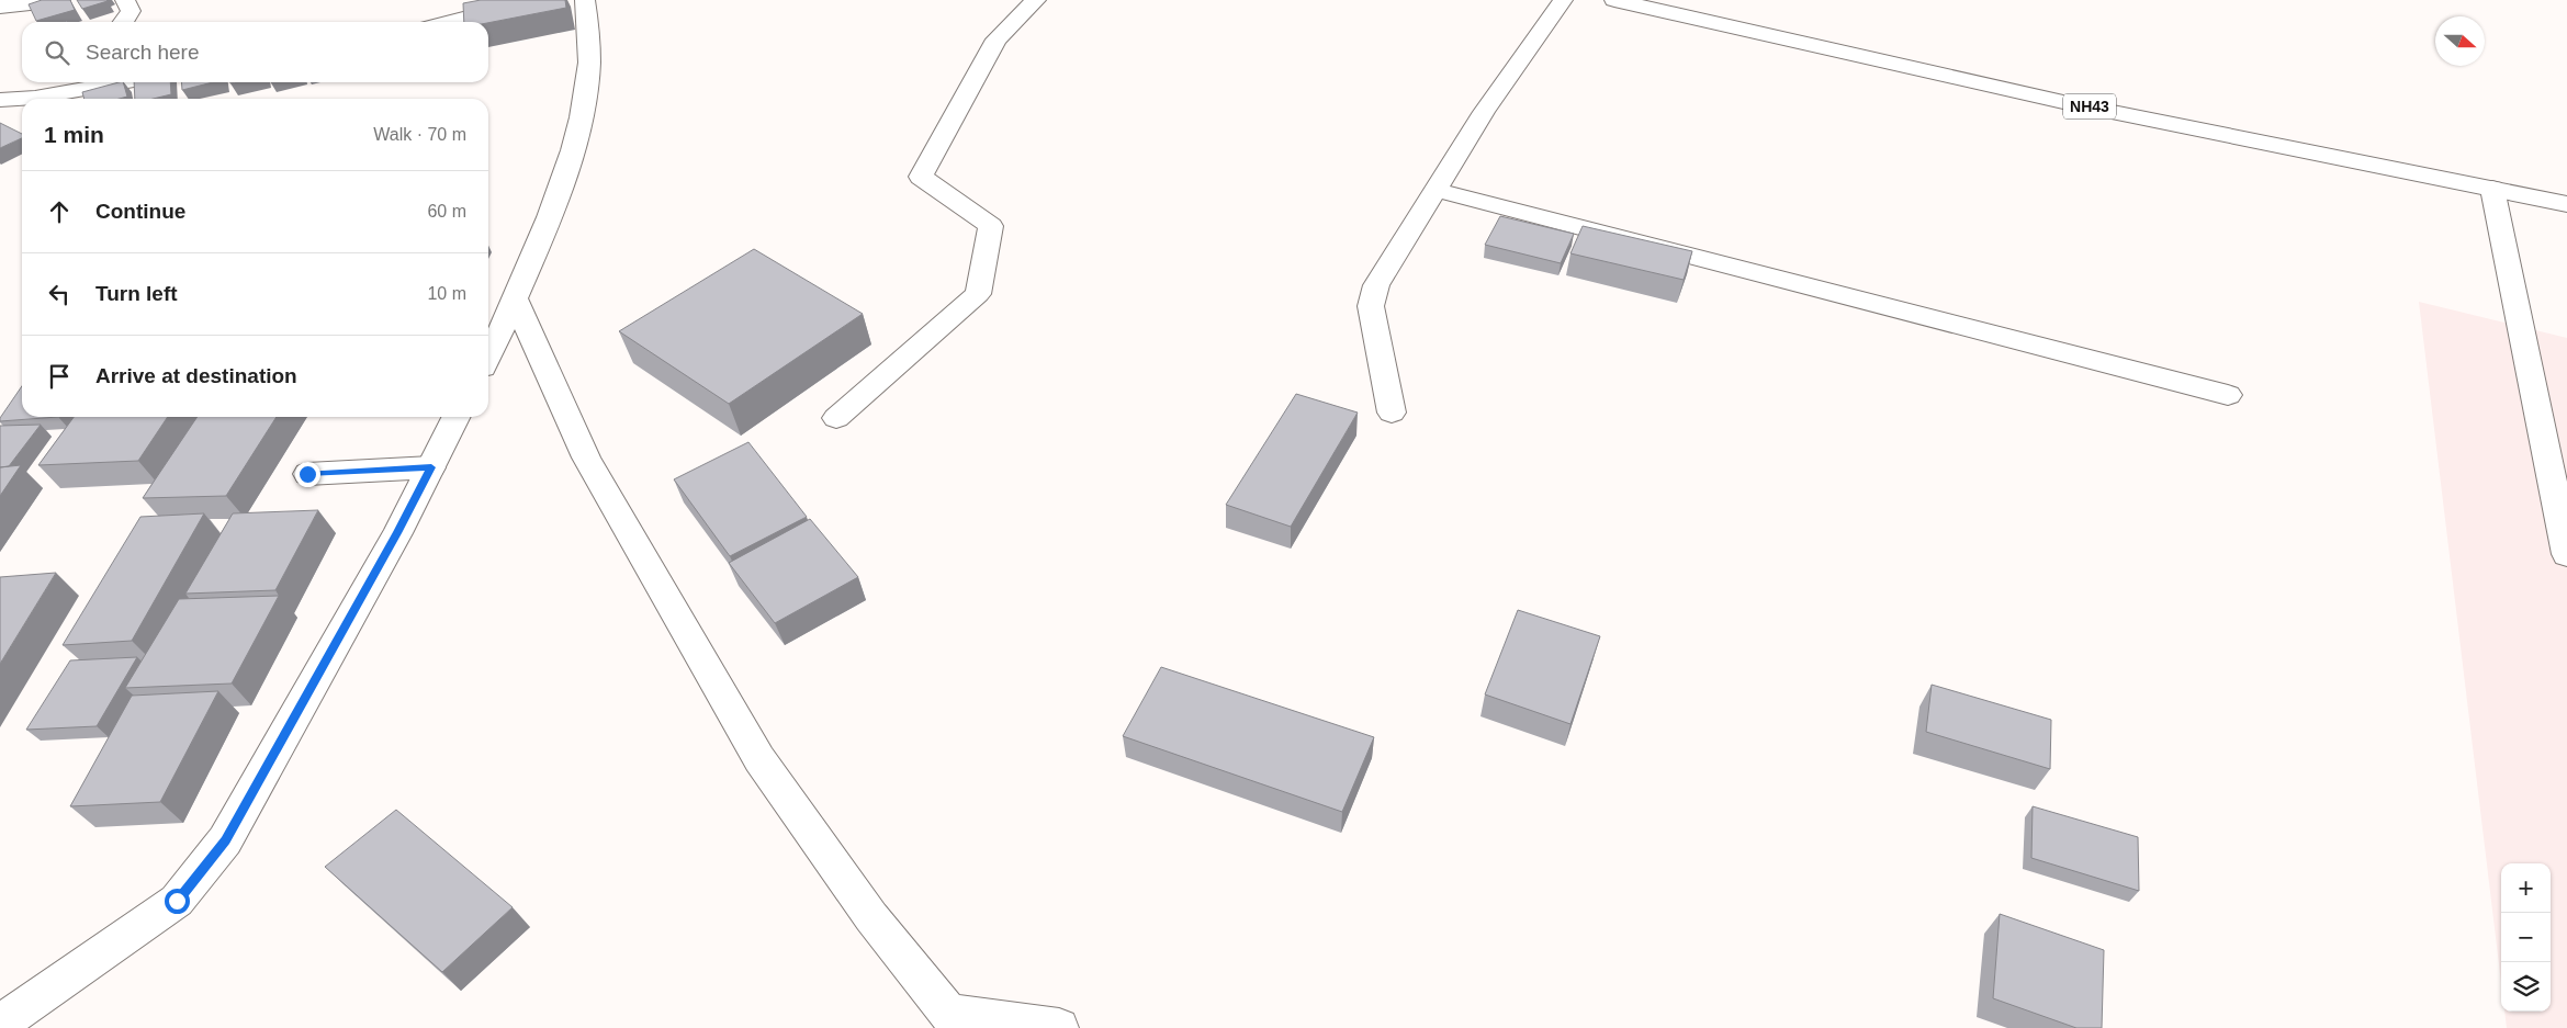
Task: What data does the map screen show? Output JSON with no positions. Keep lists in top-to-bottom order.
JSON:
{
  "streets": {
    "main road": ["NH43"]
  },
  "north": "right",
  "page": {
    "search": "Search here",
    "heading": ["1 min", "Walk · 70 m"],
    "list": [
      ["Continue", "60 m"],
      ["Turn left", "10 m"],
      "Arrive at destination"
    ],
    "map_buttons": ["+", "−"]
  }
}
